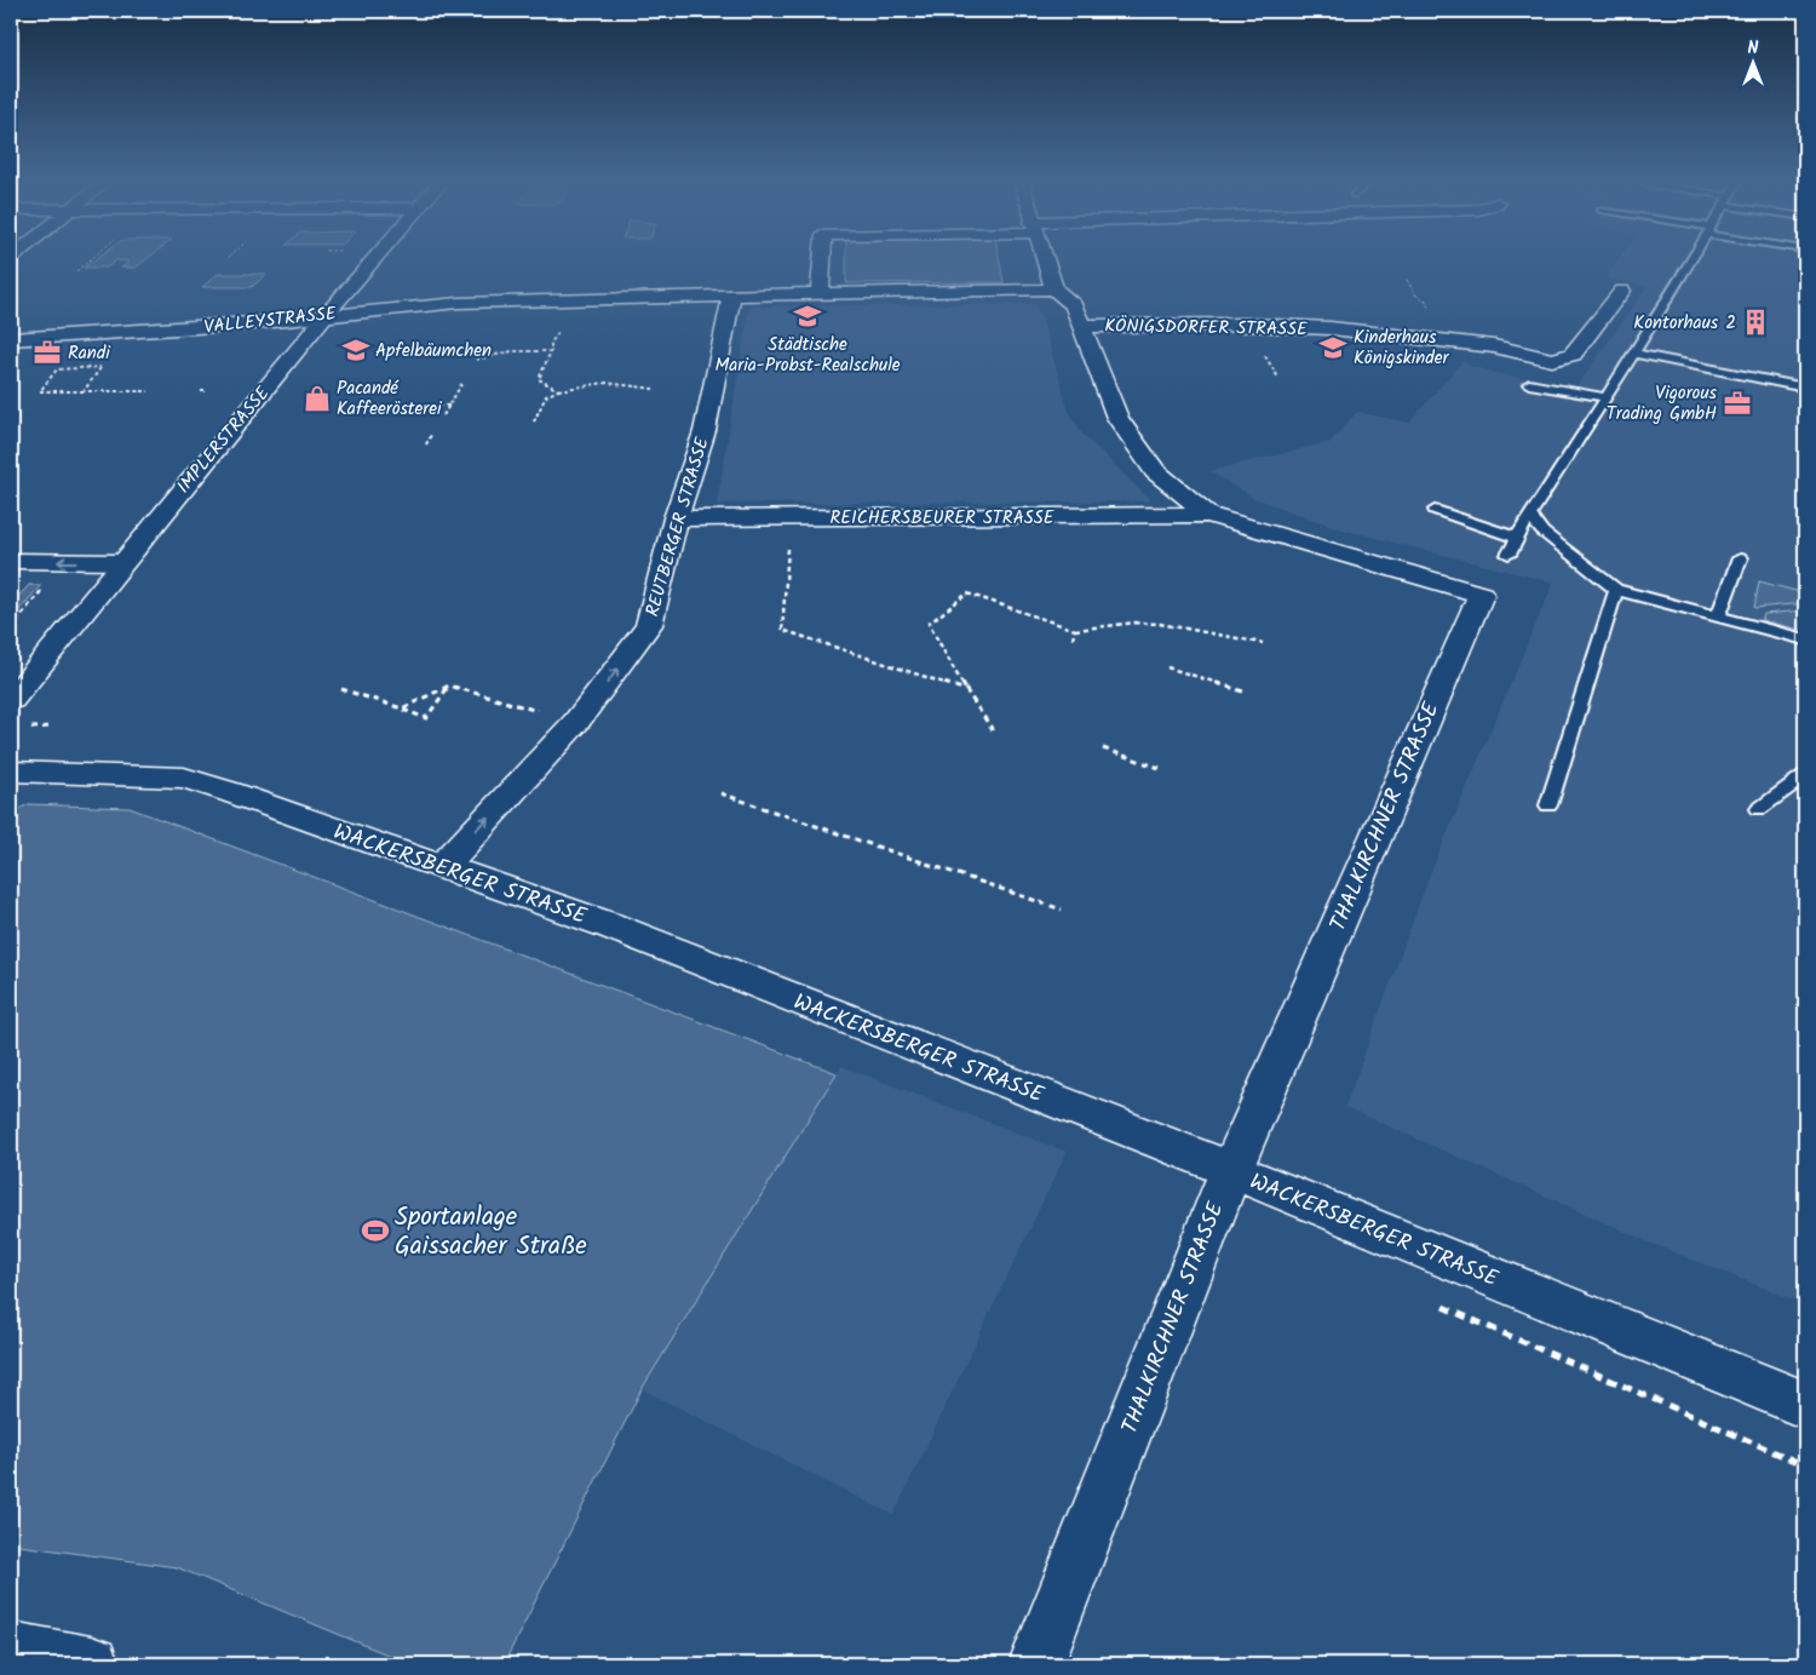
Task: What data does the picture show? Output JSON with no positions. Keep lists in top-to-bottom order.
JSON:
{
  "streets": {
    "street": [
      "VALLEYSTRASSE",
      "KÖNIGSDORFER STRASSE",
      "IMPLERSTRASSE",
      "REICHERSBEURER STRASSE",
      "REUTBERGER STRASSE",
      "THALKIRCHNER STRASSE",
      "WACKERSBERGER STRASSE"
    ]
  },
  "crossings": [
    ["VALLEYSTRASSE", "IMPLERSTRASSE"],
    ["VALLEYSTRASSE", "REUTBERGER STRASSE"],
    ["VALLEYSTRASSE", "THALKIRCHNER STRASSE"],
    ["KÖNIGSDORFER STRASSE", "THALKIRCHNER STRASSE"],
    ["REICHERSBEURER STRASSE", "REUTBERGER STRASSE"],
    ["REICHERSBEURER STRASSE", "THALKIRCHNER STRASSE"],
    ["REUTBERGER STRASSE", "WACKERSBERGER STRASSE"],
    ["THALKIRCHNER STRASSE", "WACKERSBERGER STRASSE"]
  ],
  "one_way": ["REUTBERGER STRASSE"],
  "places": {
    "school or university": ["Städtische Maria-Probst-Realschule", "Kinderhaus Königskinder", "Apfelbäumchen"],
    "building": ["Kontorhaus 2"],
    "office": ["Randi", "Vigorous Trading GmbH"],
    "shop": ["Pacandé Kaffeerösterei"],
    "sports": ["Sportanlage Gaissacher Straße"]
  },
  "north": "top"
}
